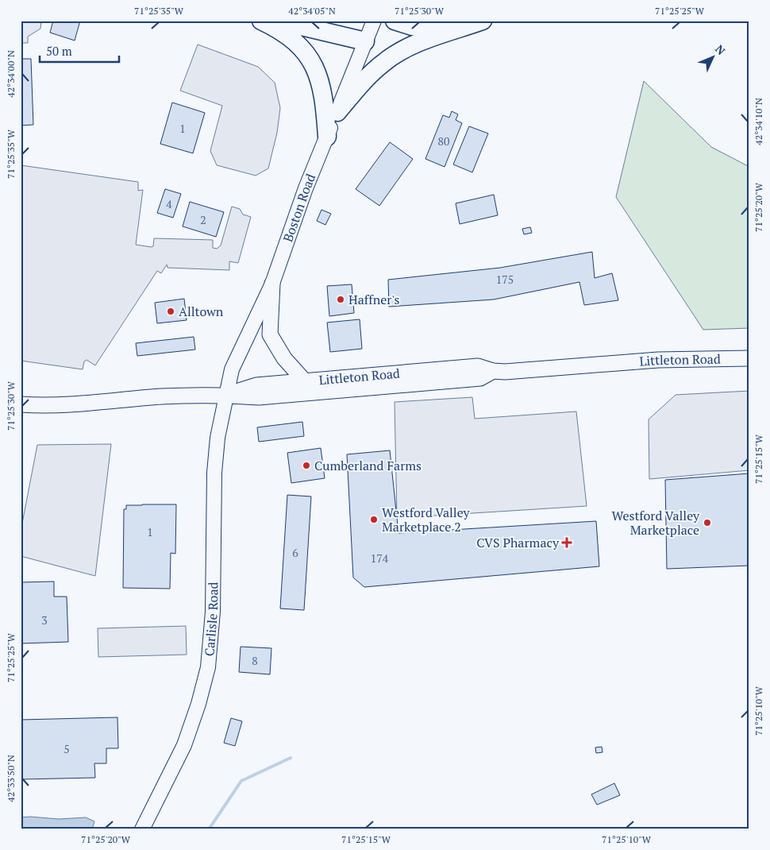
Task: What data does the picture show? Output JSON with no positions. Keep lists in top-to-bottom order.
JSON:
{
  "streets": {
    "main road": ["Boston Road", "Littleton Road", "Carlisle Road"]
  },
  "crossings": [
    ["Boston Road", "Littleton Road"],
    ["Boston Road", "Carlisle Road"],
    ["Littleton Road", "Carlisle Road"]
  ],
  "places": {
    "other": [
      "Haffner's",
      "Alltown",
      "Cumberland Farms",
      "Westford Valley Marketplace 2",
      "Westford Valley Marketplace"
    ],
    "health": ["CVS Pharmacy"]
  },
  "house_numbers": [
    "1",
    "80",
    "4",
    "2",
    "175",
    "1",
    "6",
    "174",
    "3",
    "8",
    "5"
  ],
  "scale_bar": "50 m",
  "north": "top right",
  "coordinates": [
    "71°25'35\"W",
    "42°34'05\"N",
    "71°25'30\"W",
    "71°25'25\"W",
    "42°34'00\"N",
    "42°34'10\"N",
    "71°25'20\"W",
    "71°25'15\"W",
    "71°25'10\"W",
    "42°33'50\"N"
  ]
}
